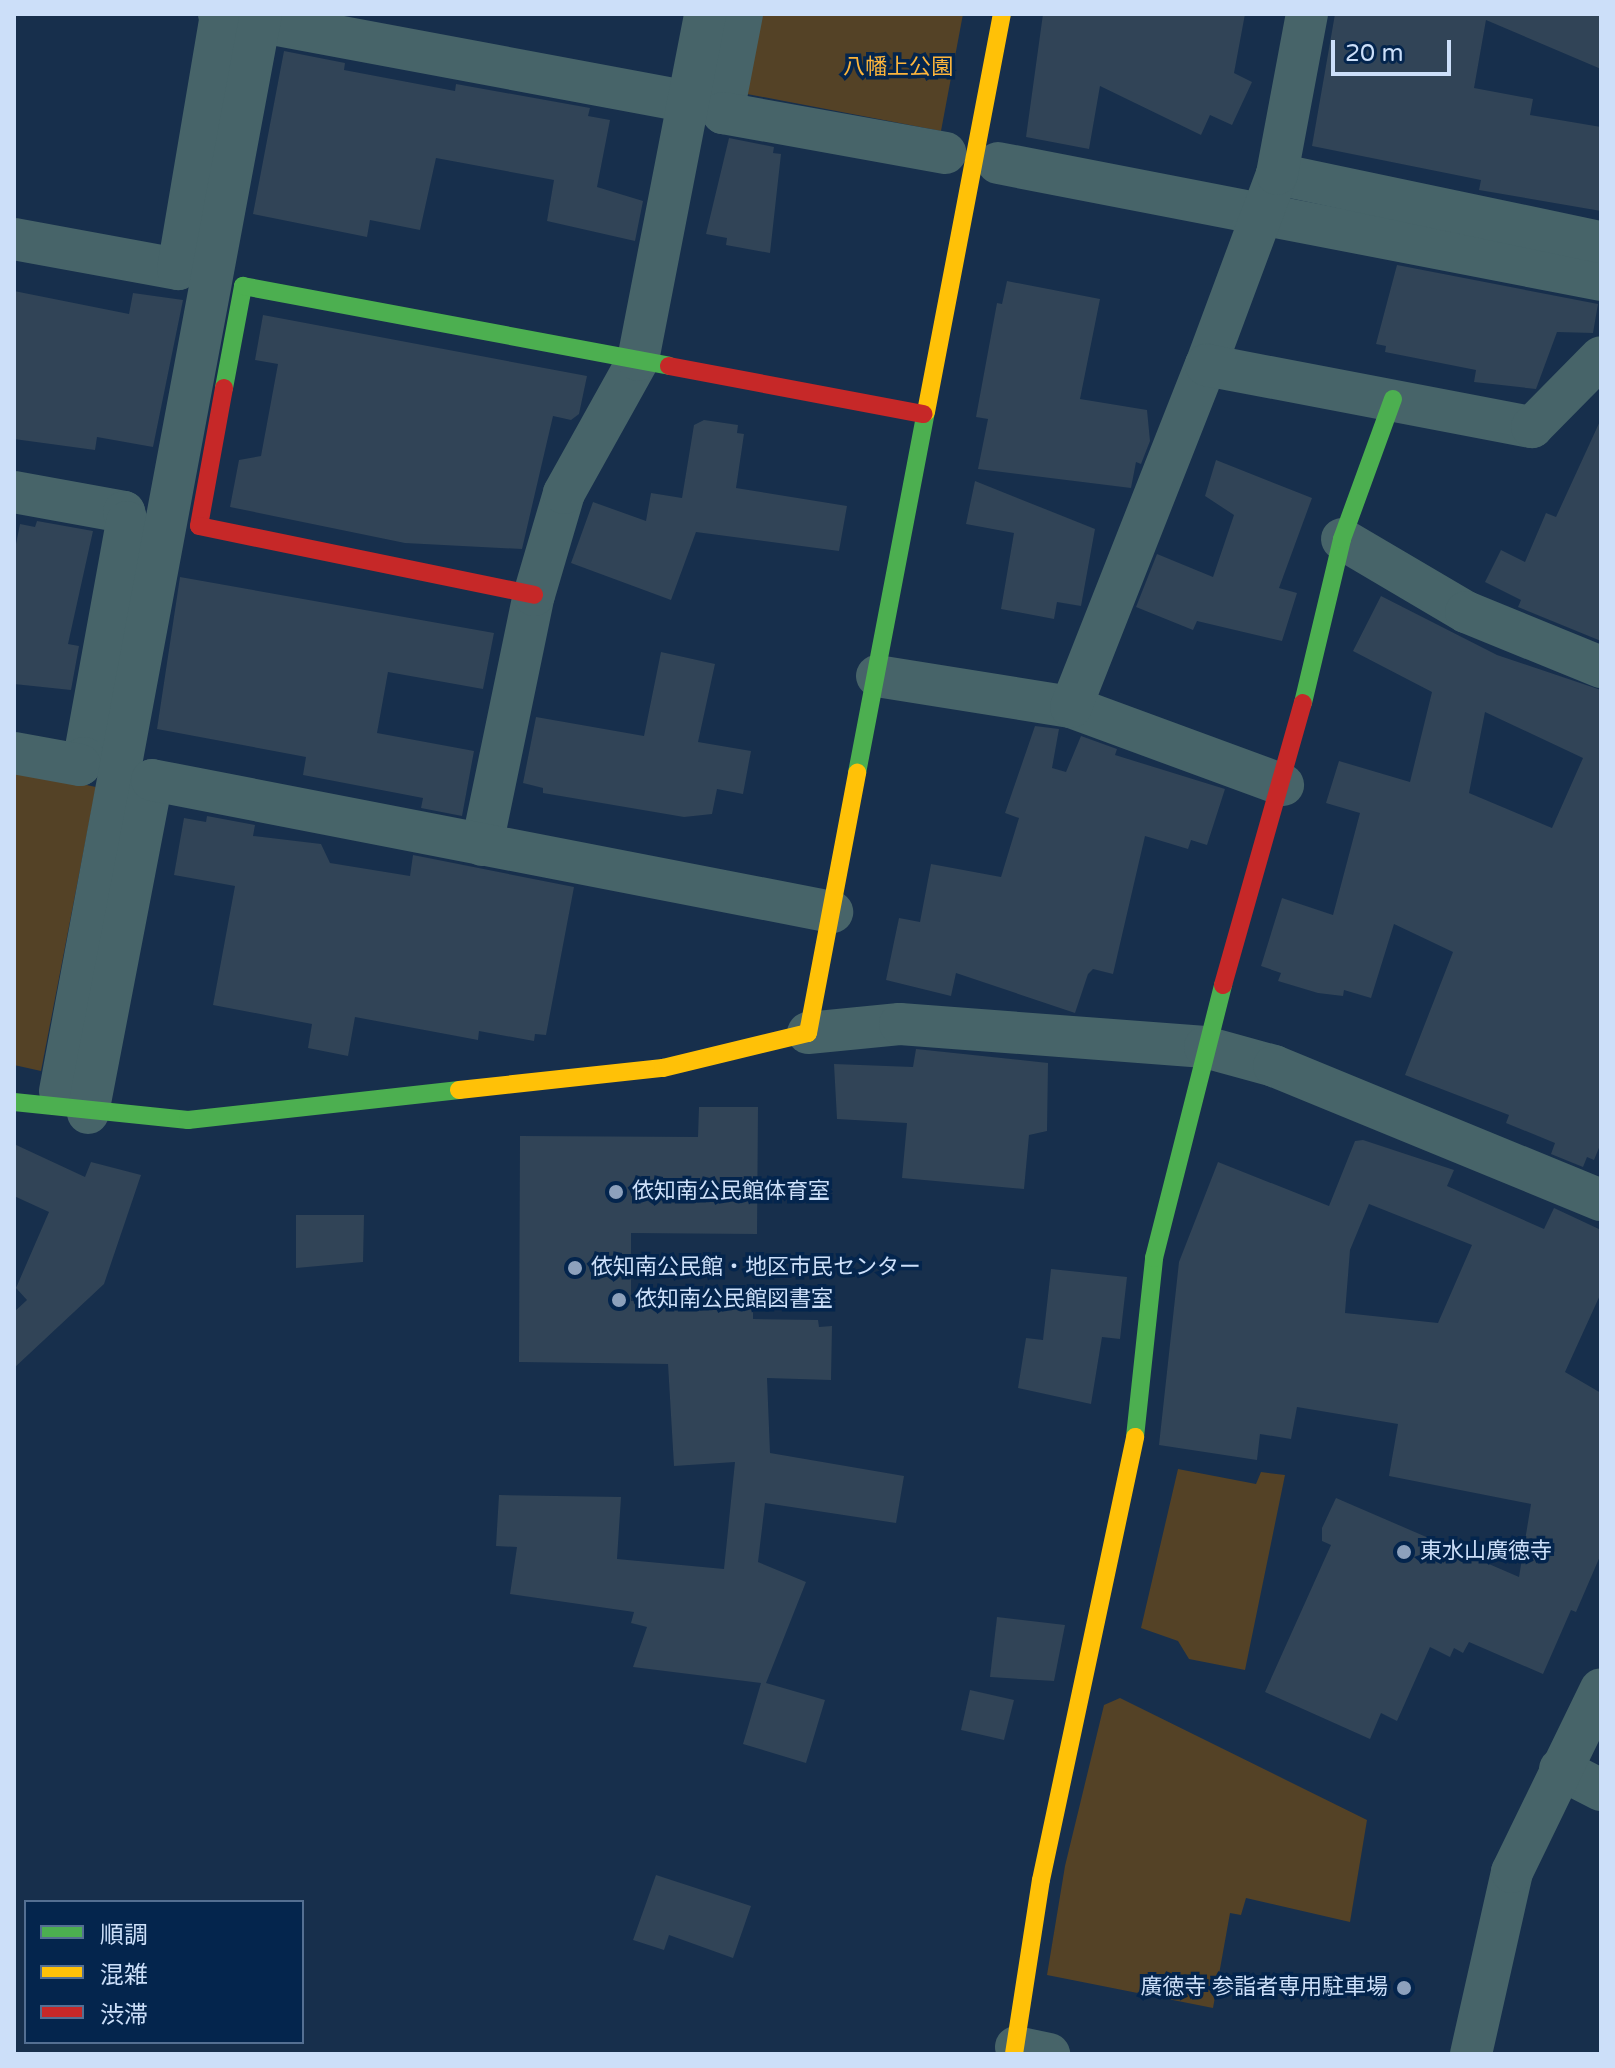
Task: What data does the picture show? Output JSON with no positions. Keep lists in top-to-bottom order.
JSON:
{
  "parks": ["八幡上公園"],
  "places": [
    "依知南公民館体育室",
    "依知南公民館・地区市民センター",
    "依知南公民館図書室",
    "東水山廣徳寺",
    "廣徳寺 参詣者専用駐車場"
  ],
  "legend": ["順調", "混雑", "渋滞"],
  "scale_bar": "20 m"
}
